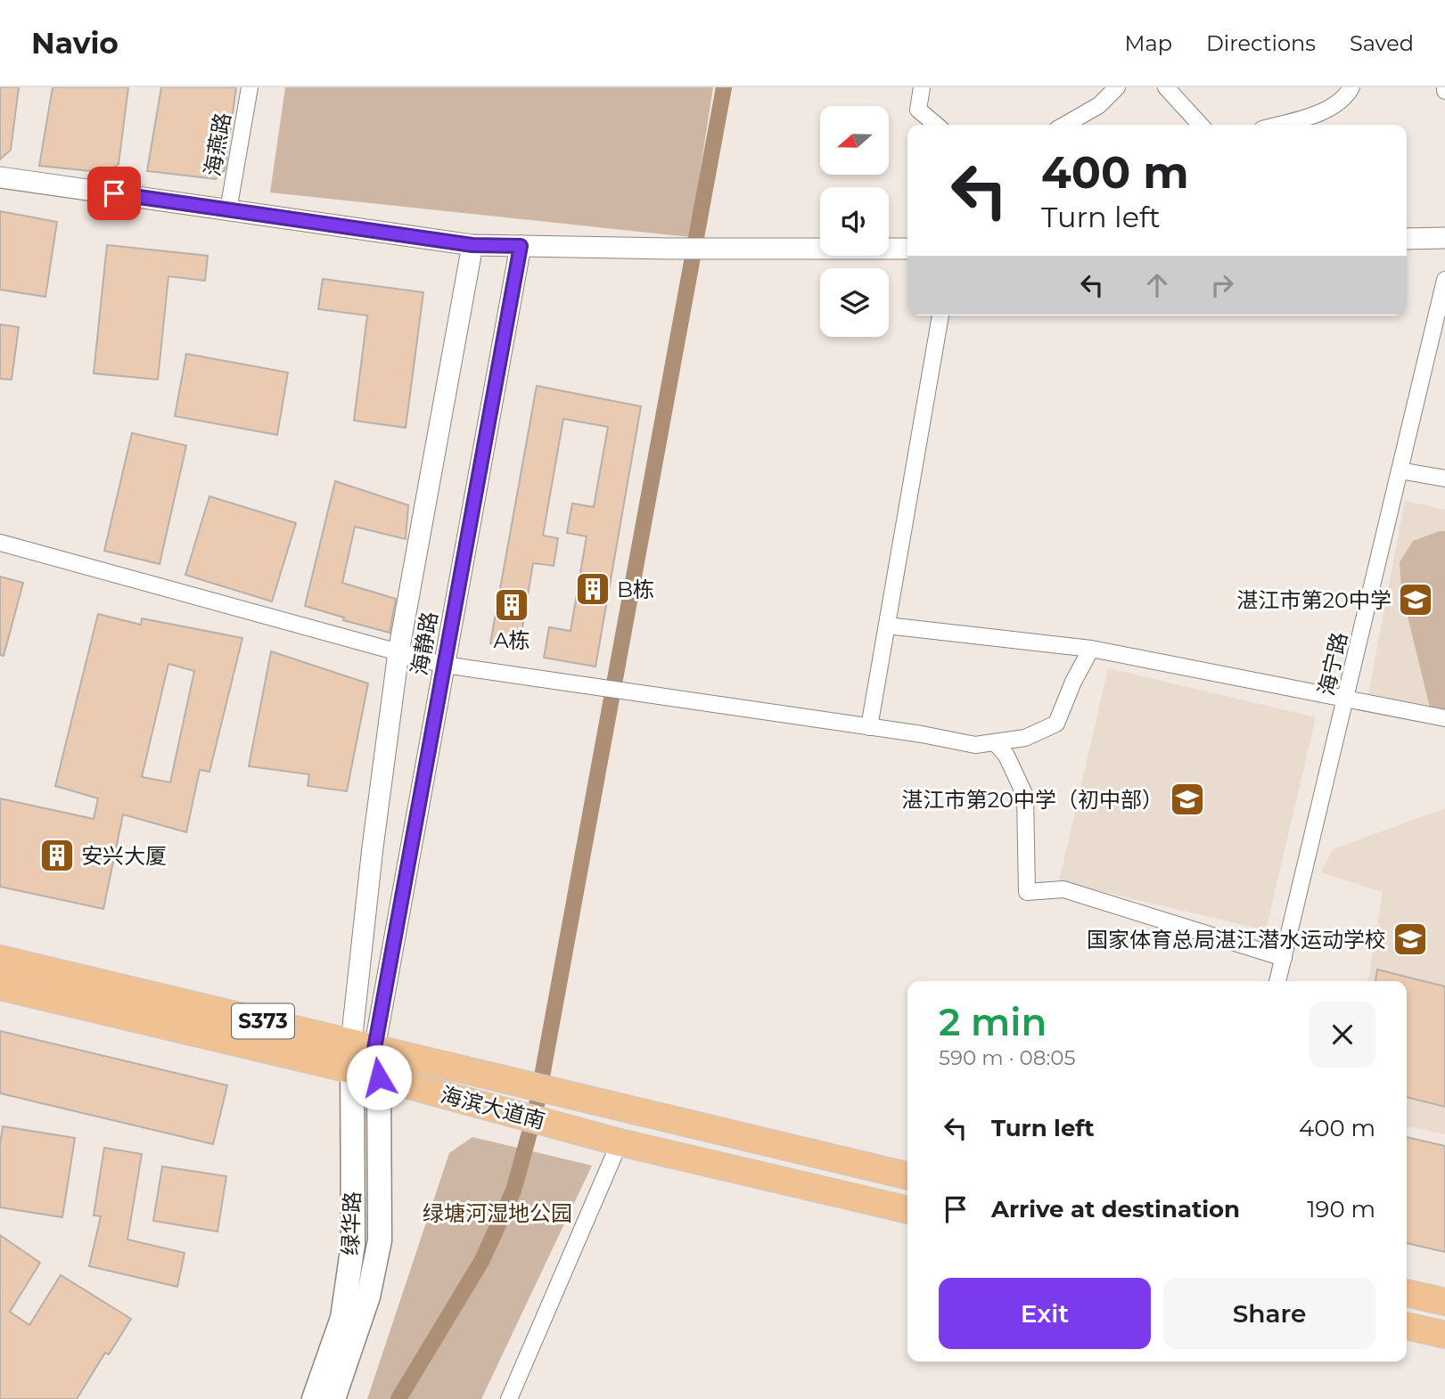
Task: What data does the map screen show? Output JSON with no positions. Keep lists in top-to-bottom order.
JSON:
{
  "streets": {
    "main road": ["S373", "海滨大道南", "绿华路"],
    "street": ["海燕路", "海静路", "海宁路"]
  },
  "crossings": [
    ["海静路", "海滨大道南"],
    ["海静路", "绿华路"],
    ["海滨大道南", "绿华路"]
  ],
  "parks": ["绿塘河湿地公园"],
  "places": {
    "building": ["B栋", "A栋", "安兴大厦"],
    "school or university": ["湛江市第20中学", "湛江市第20中学（初中部）", "国家体育总局湛江潜水运动学校"]
  },
  "north": "left",
  "page": {
    "header": "Navio",
    "nav": ["Map", "Directions", "Saved"],
    "turn": ["400 m", "Turn left"],
    "heading": ["2 min", "590 m · 08:05"],
    "list": [
      {
        "name": "Turn left",
        "value": "400 m"
      },
      {
        "name": "Arrive at destination",
        "value": "190 m"
      }
    ],
    "buttons": ["Exit", "Share"]
  }
}
